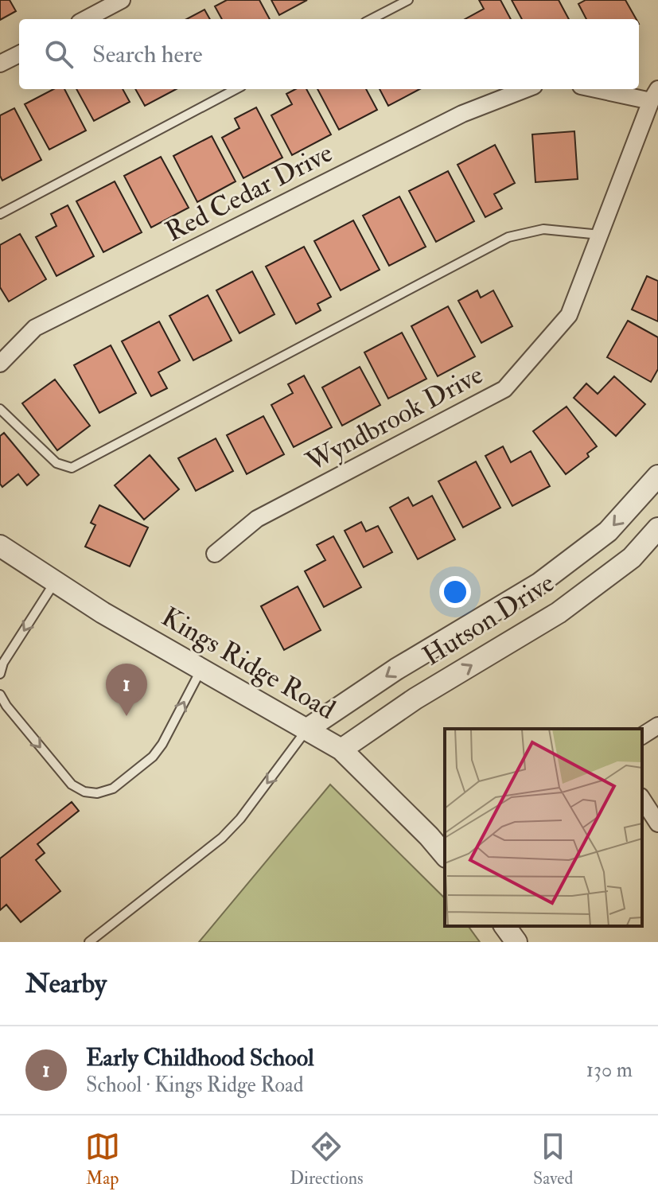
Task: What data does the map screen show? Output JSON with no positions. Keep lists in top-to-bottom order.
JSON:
{
  "streets": {
    "street": [
      "Red Cedar Drive",
      "Wyndbrook Drive",
      "Hutson Drive",
      "Kings Ridge Road"
    ]
  },
  "crossings": [
    ["Hutson Drive", "Kings Ridge Road"]
  ],
  "page": {
    "search": "Search here",
    "pins": "1",
    "heading": "Nearby",
    "list": [
      {
        "mark": "1",
        "name": "Early Childhood School",
        "note": "School · Kings Ridge Road",
        "value": "130 m"
      }
    ],
    "nav": ["Map", "Directions", "Saved"]
  }
}
